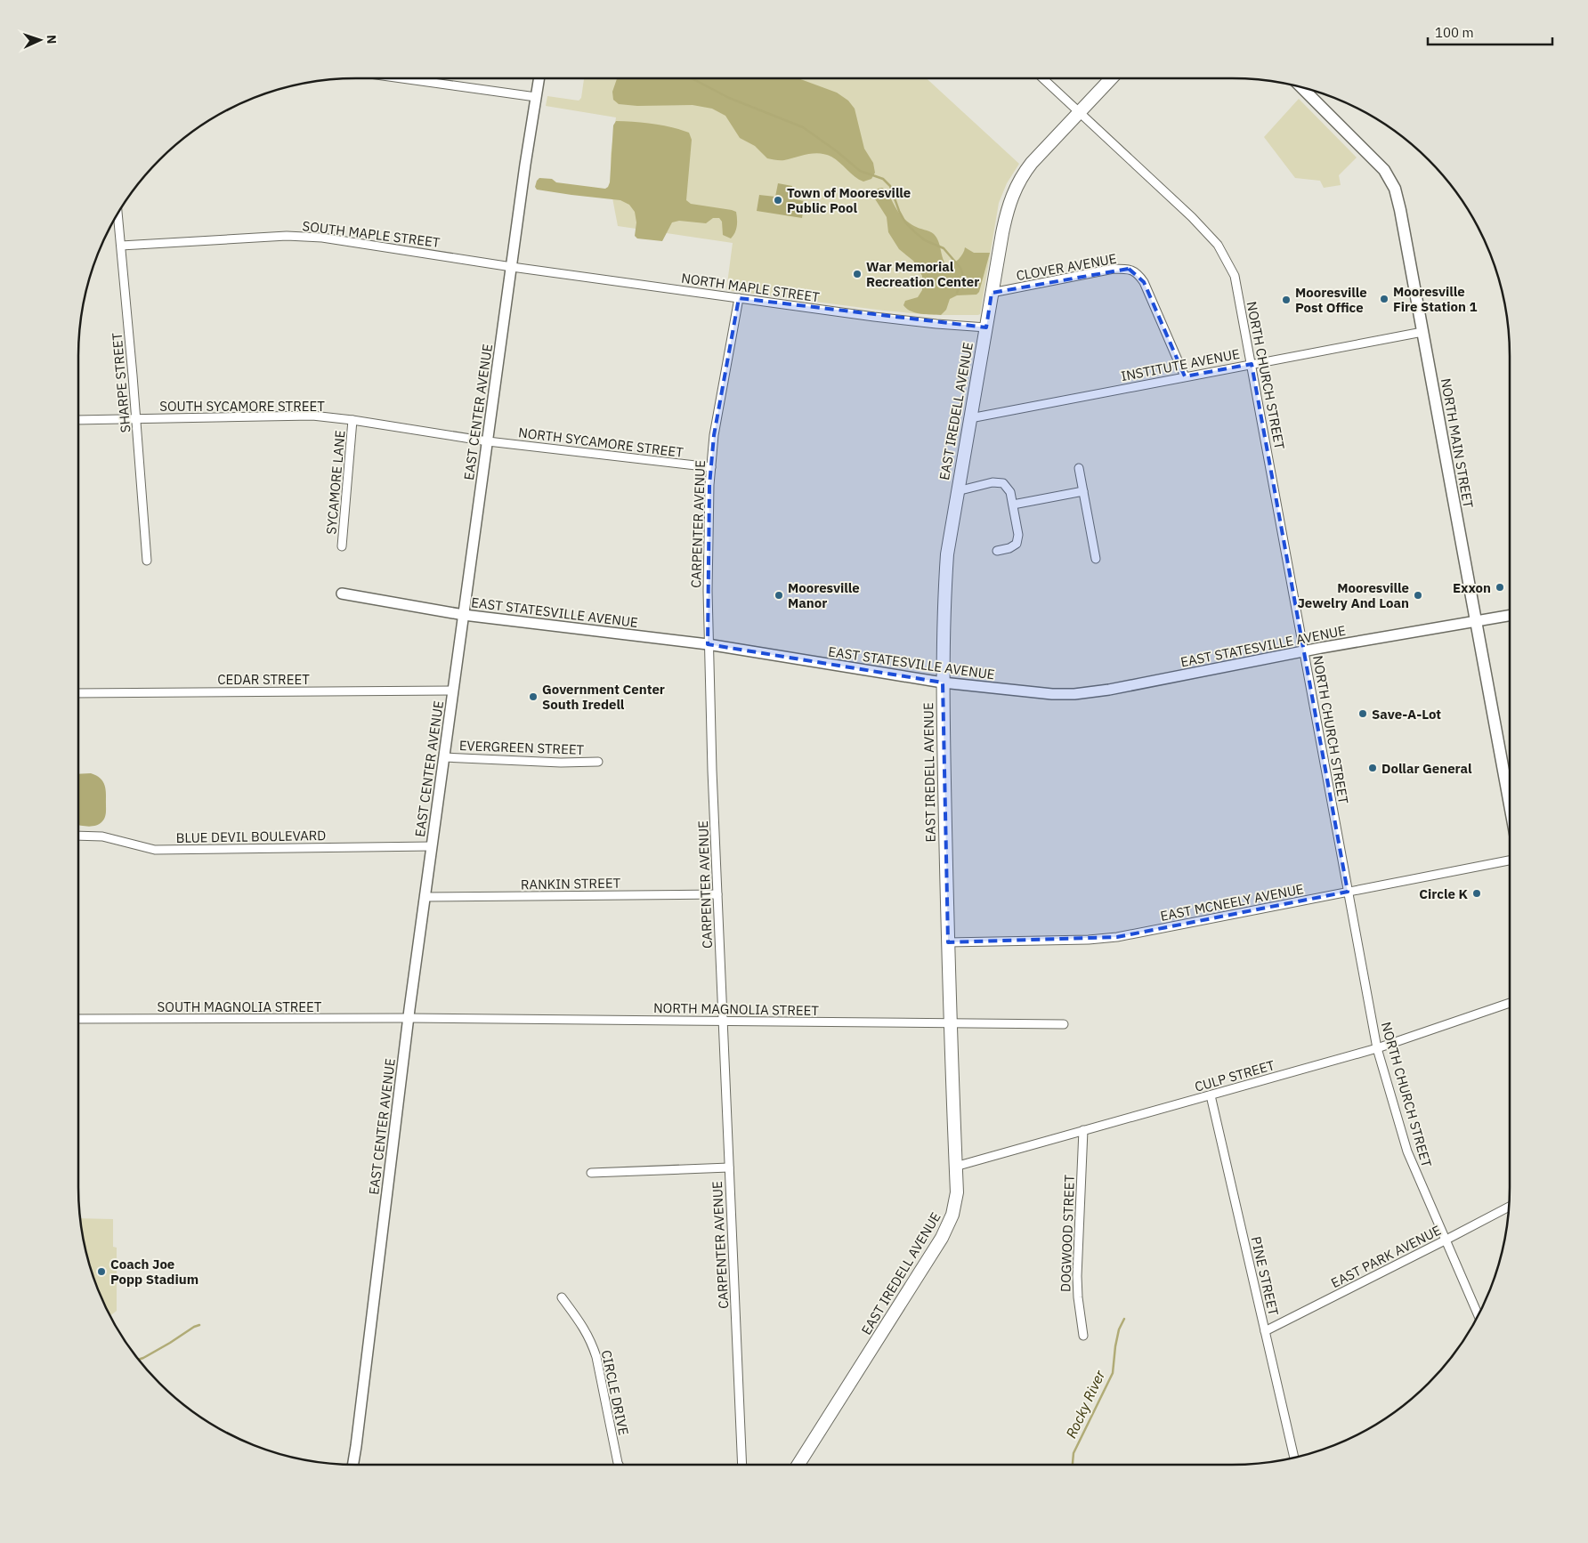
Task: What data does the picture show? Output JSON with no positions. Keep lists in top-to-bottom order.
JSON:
{
  "streets": {
    "main road": ["EAST IREDELL AVENUE", "NORTH MAIN STREET"],
    "street": [
      "SOUTH MAPLE STREET",
      "CLOVER AVENUE",
      "NORTH MAPLE STREET",
      "INSTITUTE AVENUE",
      "NORTH CHURCH STREET",
      "SHARPE STREET",
      "SOUTH SYCAMORE STREET",
      "EAST CENTER AVENUE",
      "NORTH SYCAMORE STREET",
      "SYCAMORE LANE",
      "CARPENTER AVENUE",
      "EAST STATESVILLE AVENUE",
      "CEDAR STREET",
      "EVERGREEN STREET",
      "BLUE DEVIL BOULEVARD",
      "RANKIN STREET",
      "EAST MCNEELY AVENUE",
      "SOUTH MAGNOLIA STREET",
      "NORTH MAGNOLIA STREET",
      "CULP STREET",
      "DOGWOOD STREET",
      "EAST PARK AVENUE",
      "PINE STREET",
      "CIRCLE DRIVE"
    ]
  },
  "crossings": [
    ["SOUTH MAPLE STREET", "NORTH MAPLE STREET"],
    ["SOUTH MAPLE STREET", "SHARPE STREET"],
    ["SOUTH MAPLE STREET", "EAST CENTER AVENUE"],
    ["CLOVER AVENUE", "INSTITUTE AVENUE"],
    ["CLOVER AVENUE", "EAST IREDELL AVENUE"],
    ["NORTH MAPLE STREET", "EAST IREDELL AVENUE"],
    ["NORTH MAPLE STREET", "EAST CENTER AVENUE"],
    ["NORTH MAPLE STREET", "CARPENTER AVENUE"],
    ["INSTITUTE AVENUE", "NORTH CHURCH STREET"],
    ["INSTITUTE AVENUE", "EAST IREDELL AVENUE"],
    ["INSTITUTE AVENUE", "NORTH MAIN STREET"],
    ["NORTH CHURCH STREET", "EAST IREDELL AVENUE"],
    ["NORTH CHURCH STREET", "EAST STATESVILLE AVENUE"],
    ["NORTH CHURCH STREET", "EAST MCNEELY AVENUE"],
    ["NORTH CHURCH STREET", "CULP STREET"],
    ["NORTH CHURCH STREET", "EAST PARK AVENUE"],
    ["SHARPE STREET", "SOUTH SYCAMORE STREET"],
    ["SOUTH SYCAMORE STREET", "EAST CENTER AVENUE"],
    ["SOUTH SYCAMORE STREET", "NORTH SYCAMORE STREET"],
    ["SOUTH SYCAMORE STREET", "SYCAMORE LANE"],
    ["EAST IREDELL AVENUE", "EAST STATESVILLE AVENUE"],
    ["EAST IREDELL AVENUE", "EAST MCNEELY AVENUE"],
    ["EAST IREDELL AVENUE", "NORTH MAGNOLIA STREET"],
    ["EAST IREDELL AVENUE", "CULP STREET"],
    ["EAST CENTER AVENUE", "NORTH SYCAMORE STREET"],
    ["EAST CENTER AVENUE", "EAST STATESVILLE AVENUE"],
    ["EAST CENTER AVENUE", "CEDAR STREET"],
    ["EAST CENTER AVENUE", "EVERGREEN STREET"],
    ["EAST CENTER AVENUE", "BLUE DEVIL BOULEVARD"],
    ["EAST CENTER AVENUE", "RANKIN STREET"],
    ["EAST CENTER AVENUE", "SOUTH MAGNOLIA STREET"],
    ["EAST CENTER AVENUE", "NORTH MAGNOLIA STREET"],
    ["NORTH SYCAMORE STREET", "CARPENTER AVENUE"],
    ["NORTH MAIN STREET", "EAST STATESVILLE AVENUE"],
    ["CARPENTER AVENUE", "EAST STATESVILLE AVENUE"],
    ["CARPENTER AVENUE", "RANKIN STREET"],
    ["CARPENTER AVENUE", "NORTH MAGNOLIA STREET"],
    ["SOUTH MAGNOLIA STREET", "NORTH MAGNOLIA STREET"],
    ["CULP STREET", "DOGWOOD STREET"],
    ["CULP STREET", "PINE STREET"],
    ["EAST PARK AVENUE", "PINE STREET"]
  ],
  "water": ["Rocky River"],
  "places": [
    "Town of Mooresville Public Pool",
    "War Memorial Recreation Center",
    "Mooresville Fire Station 1",
    "Mooresville Post Office",
    "Exxon",
    "Mooresville Manor",
    "Mooresville Jewelry And Loan",
    "Government Center South Iredell",
    "Save-A-Lot",
    "Dollar General",
    "Circle K",
    "Coach Joe Popp Stadium"
  ],
  "scale_bar": "100 m",
  "north": "right"
}
